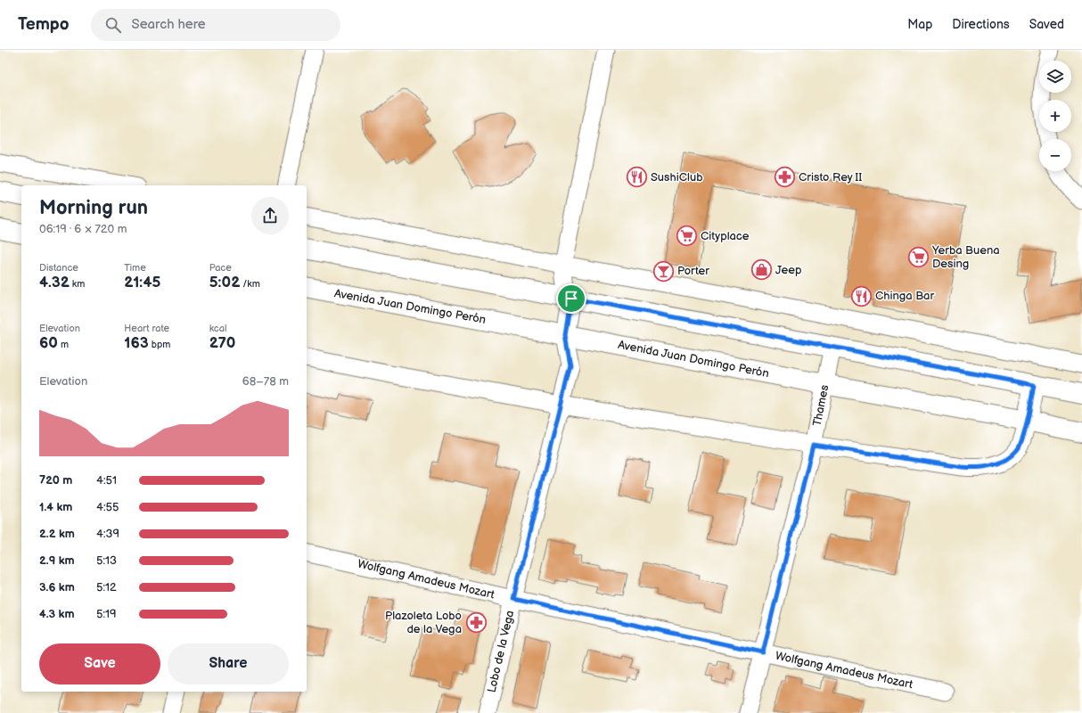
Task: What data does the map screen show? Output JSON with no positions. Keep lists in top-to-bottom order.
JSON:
{
  "streets": {
    "main road": ["Avenida Juan Domingo Perón"],
    "street": ["Thames", "Wolfgang Amadeus Mozart", "Lobo de la Vega"]
  },
  "crossings": [
    ["Avenida Juan Domingo Perón", "Thames"],
    ["Avenida Juan Domingo Perón", "Lobo de la Vega"],
    ["Thames", "Wolfgang Amadeus Mozart"],
    ["Wolfgang Amadeus Mozart", "Lobo de la Vega"]
  ],
  "places": {
    "restaurant": ["SushiClub", "Chinga Bar"],
    "pharmacy": ["Cristo Rey II", "Plazoleta Lobo de la Vega"],
    "supermarket": ["Cityplace", "Yerba Buena Desing"],
    "shop": ["Jeep"],
    "bar": ["Porter"]
  },
  "page": {
    "header": "Tempo",
    "search": "Search here",
    "nav": ["Map", "Directions", "Saved"],
    "map_buttons": ["+", "−"],
    "heading": ["Morning run", "06:19 · 6 × 720 m"],
    "stats": [
      ["Distance", "4.32 km"],
      ["Time", "21:45"],
      ["Pace", "5:02 /km"],
      ["Elevation", "60 m"],
      ["Heart rate", "163 bpm"],
      ["kcal", "270"]
    ],
    "chart": ["Elevation", "68–78 m"],
    "list": [
      {
        "name": "720 m",
        "note": "4:51"
      },
      {
        "name": "1.4 km",
        "note": "4:55"
      },
      {
        "name": "2.2 km",
        "note": "4:39"
      },
      {
        "name": "2.9 km",
        "note": "5:13"
      },
      {
        "name": "3.6 km",
        "note": "5:12"
      },
      {
        "name": "4.3 km",
        "note": "5:19"
      }
    ],
    "buttons": ["Save", "Share"]
  }
}
